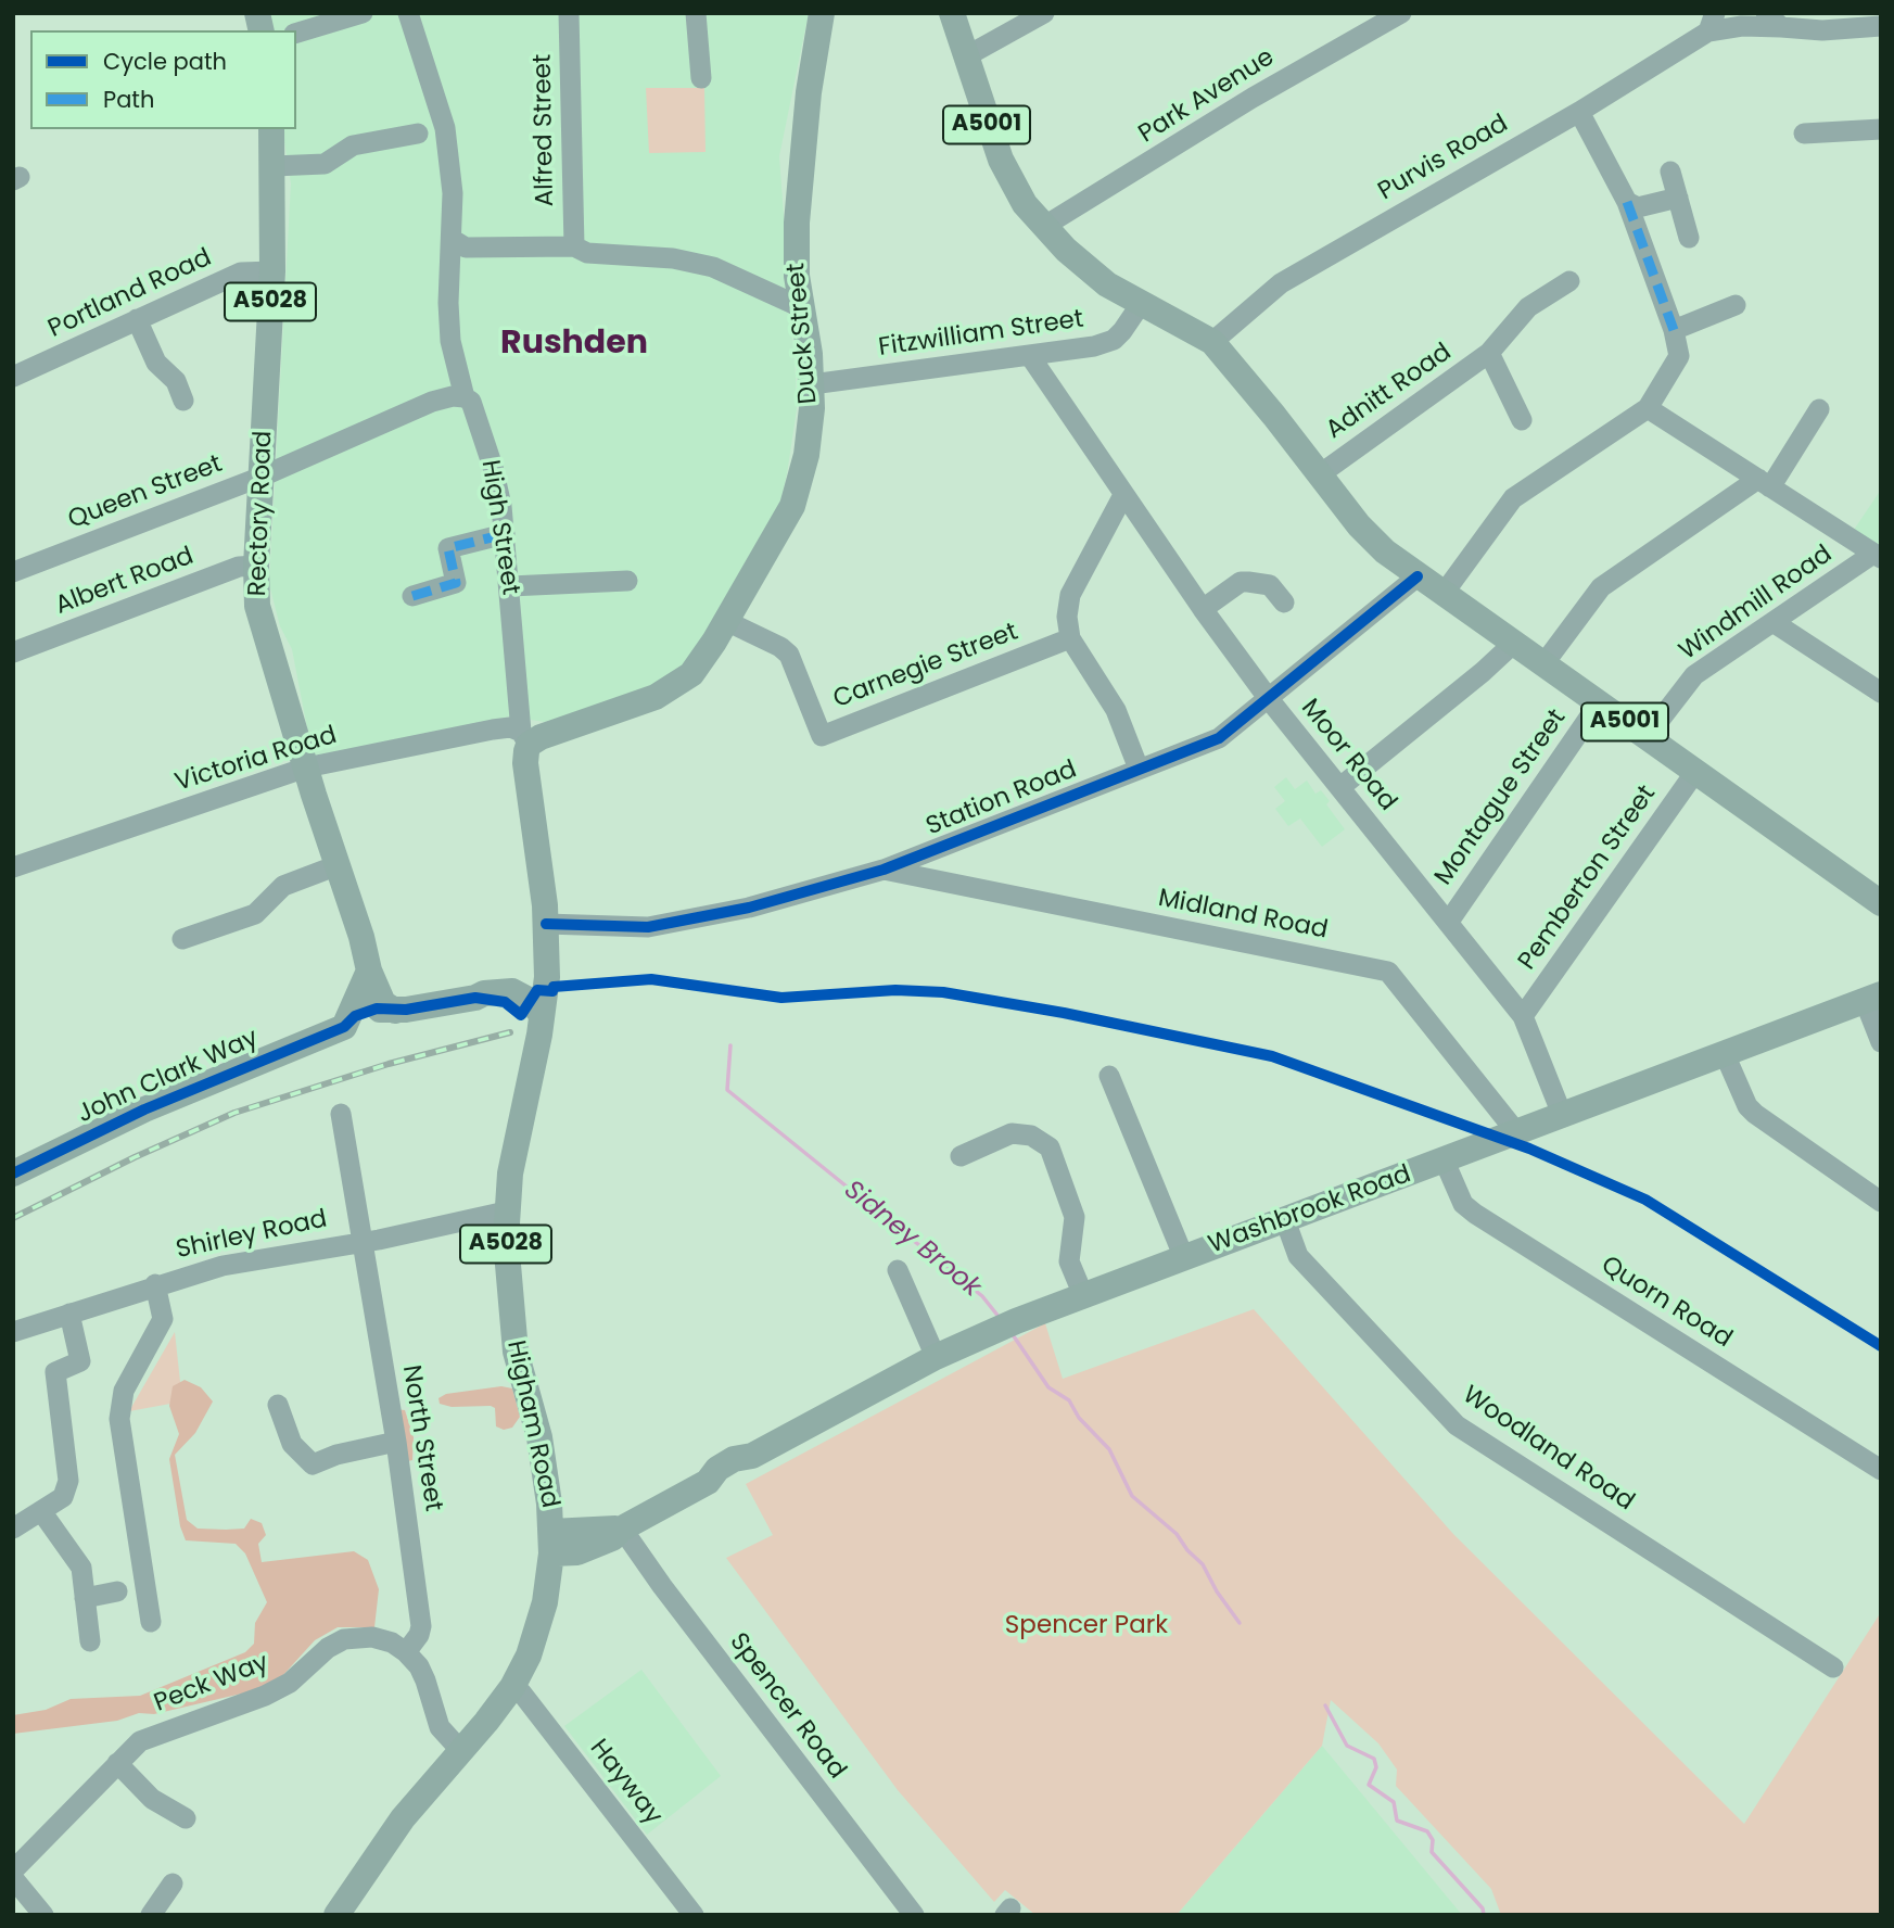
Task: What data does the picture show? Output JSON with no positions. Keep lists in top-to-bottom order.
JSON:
{
  "streets": {
    "main road": [
      "A5001",
      "A5028",
      "Duck Street",
      "Rectory Road",
      "High Street",
      "John Clark Way",
      "Washbrook Road",
      "Higham Road"
    ],
    "street": [
      "Park Avenue",
      "Alfred Street",
      "Purvis Road",
      "Portland Road",
      "Fitzwilliam Street",
      "Adnitt Road",
      "Queen Street",
      "Albert Road",
      "Windmill Road",
      "Carnegie Street",
      "Moor Road",
      "Victoria Road",
      "Montague Street",
      "Station Road",
      "Pemberton Street",
      "Midland Road",
      "Shirley Road",
      "Quorn Road",
      "North Street",
      "Woodland Road",
      "Peck Way",
      "Spencer Road",
      "Hayway"
    ]
  },
  "crossings": [
    ["Park Avenue", "A5001"],
    ["A5001", "Purvis Road"],
    ["A5001", "Fitzwilliam Street"],
    ["A5001", "Adnitt Road"],
    ["A5001", "Windmill Road"],
    ["A5001", "Montague Street"],
    ["A5001", "Station Road"],
    ["A5001", "Pemberton Street"],
    ["Portland Road", "Rectory Road"],
    ["Duck Street", "Fitzwilliam Street"],
    ["Duck Street", "High Street"],
    ["Duck Street", "Carnegie Street"],
    ["Duck Street", "Victoria Road"],
    ["Fitzwilliam Street", "Moor Road"],
    ["Queen Street", "Rectory Road"],
    ["Queen Street", "High Street"],
    ["Rectory Road", "Albert Road"],
    ["Rectory Road", "Victoria Road"],
    ["High Street", "Victoria Road"],
    ["High Street", "Station Road"],
    ["High Street", "Higham Road"],
    ["Moor Road", "Montague Street"],
    ["Moor Road", "Station Road"],
    ["Moor Road", "Pemberton Street"],
    ["Moor Road", "Washbrook Road"],
    ["Station Road", "Midland Road"],
    ["Midland Road", "Washbrook Road"],
    ["Washbrook Road", "Quorn Road"],
    ["Washbrook Road", "Higham Road"],
    ["Washbrook Road", "Woodland Road"],
    ["Washbrook Road", "Spencer Road"],
    ["Shirley Road", "Higham Road"],
    ["Shirley Road", "North Street"],
    ["Higham Road", "Hayway"],
    ["North Street", "Peck Way"]
  ],
  "districts": ["Rushden"],
  "water": ["Sidney Brook"],
  "parks": ["Spencer Park"],
  "legend": ["Cycle path", "Path"]
}
